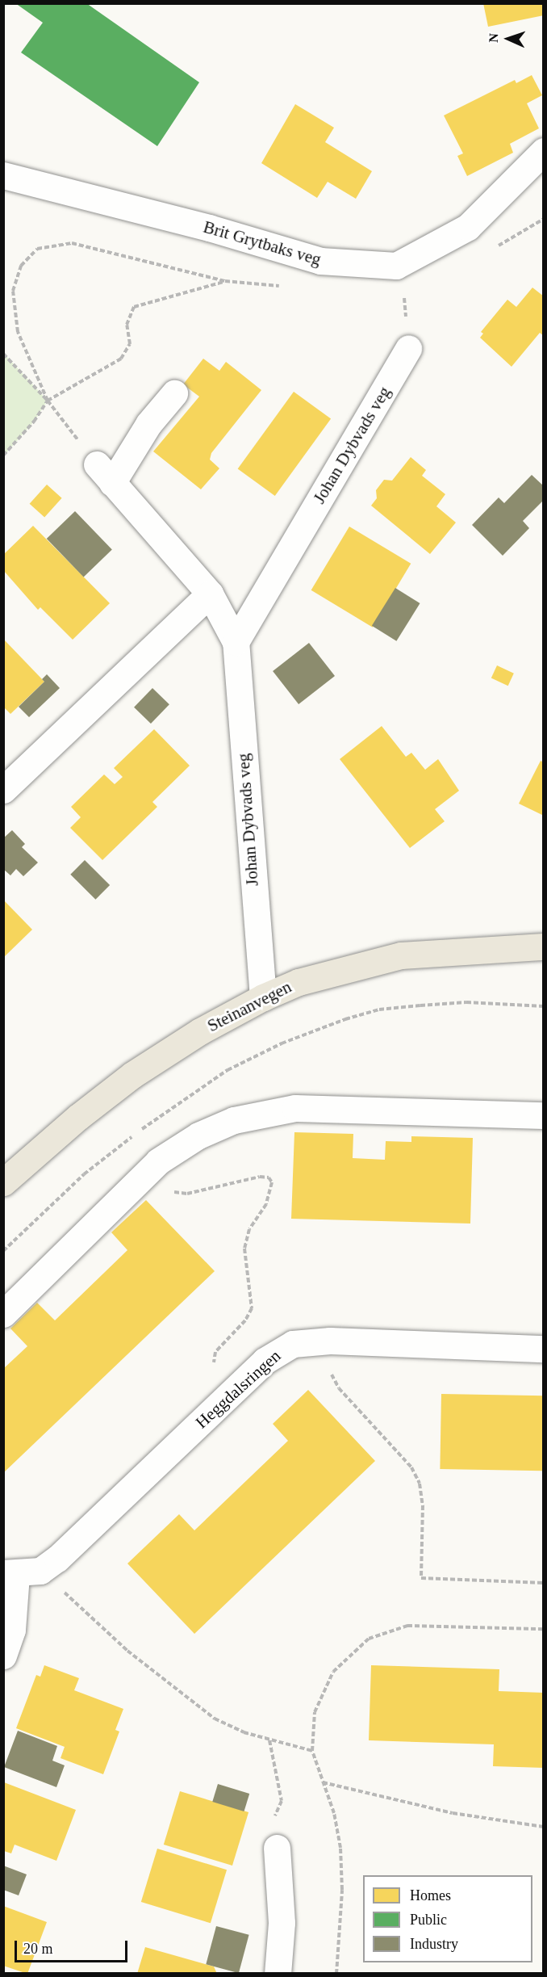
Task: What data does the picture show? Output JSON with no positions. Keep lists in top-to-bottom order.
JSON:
{
  "streets": {
    "main road": ["Steinanvegen"],
    "street": ["Brit Grytbaks veg", "Johan Dybvads veg", "Heggdalsringen"]
  },
  "crossings": [
    ["Johan Dybvads veg", "Steinanvegen"]
  ],
  "legend": ["Homes", "Public", "Industry"],
  "scale_bar": "20 m",
  "north": "left"
}
